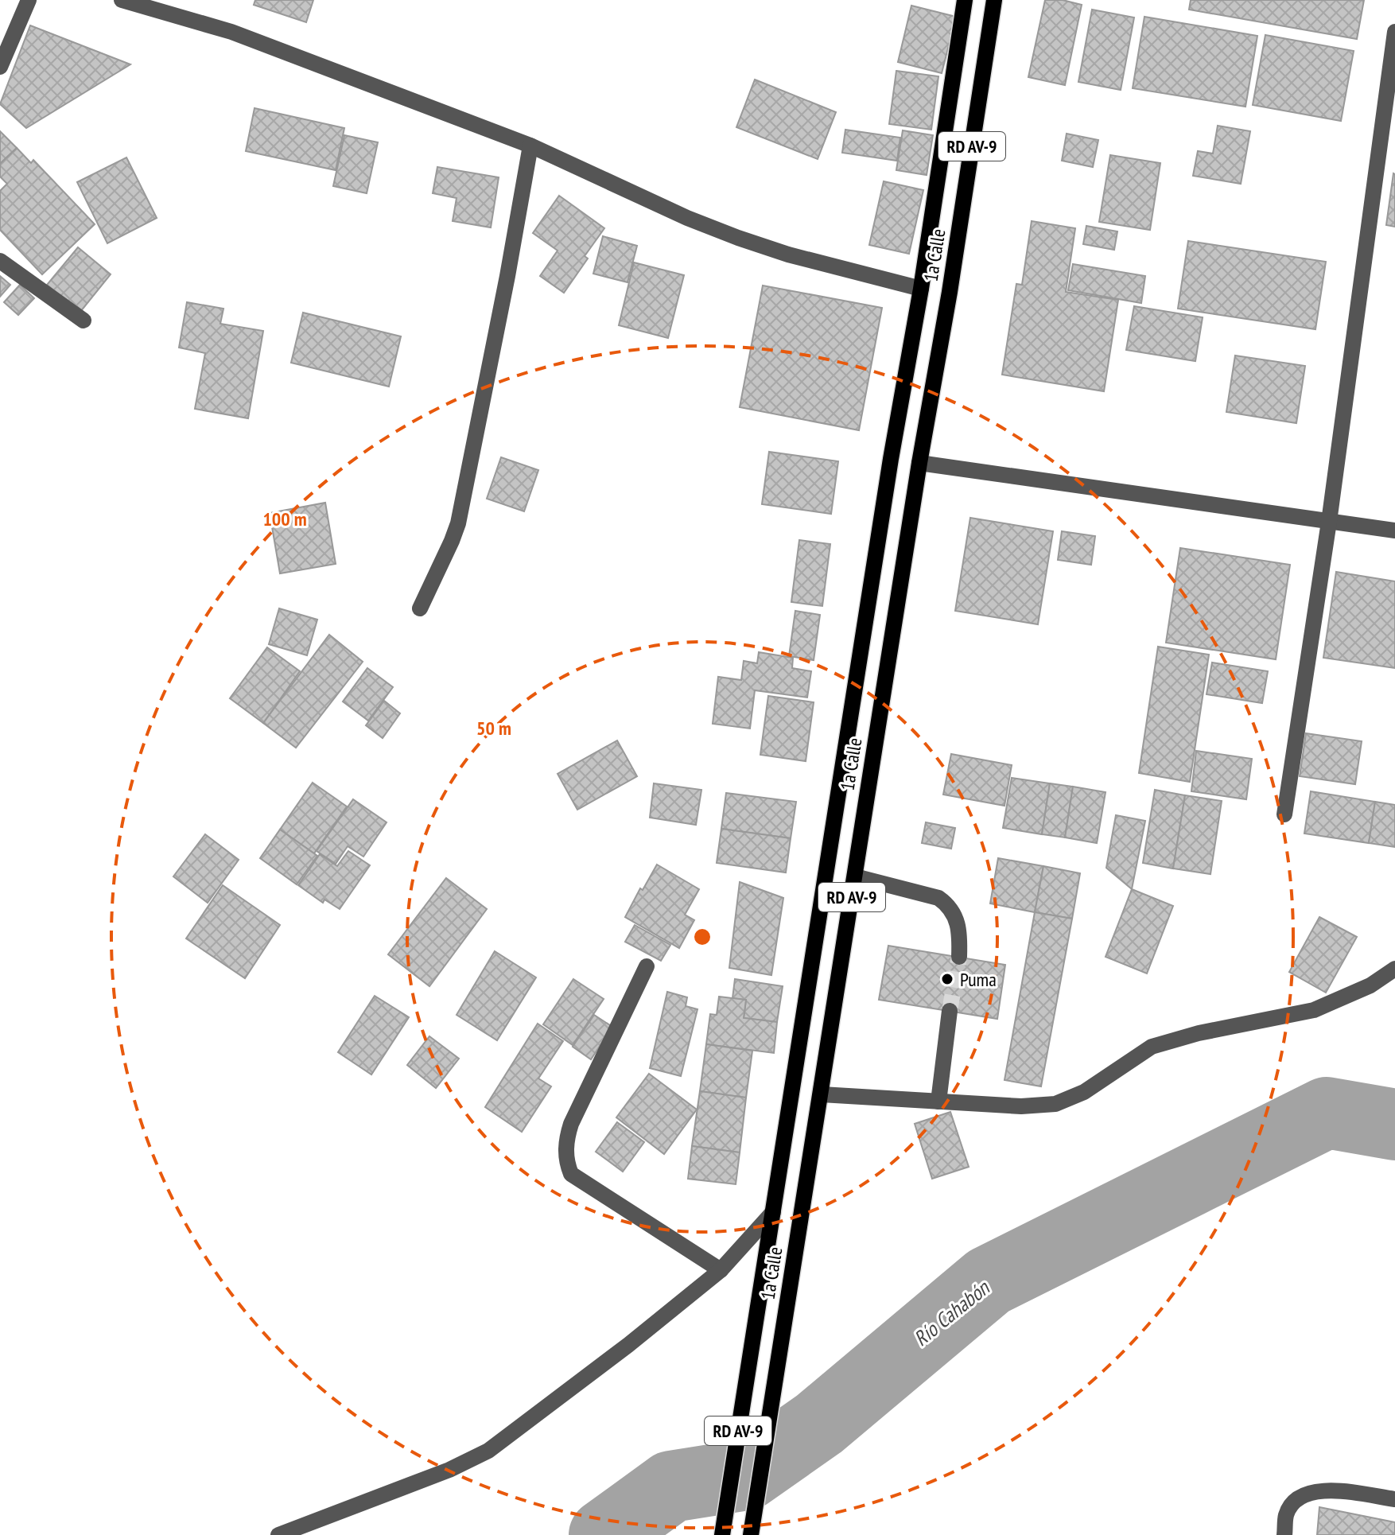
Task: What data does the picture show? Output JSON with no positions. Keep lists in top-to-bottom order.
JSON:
{
  "streets": {
    "main road": ["RD AV-9", "1a Calle"]
  },
  "water": ["Río Cahabón"],
  "places": ["Puma"],
  "rings": ["100 m", "50 m"]
}
